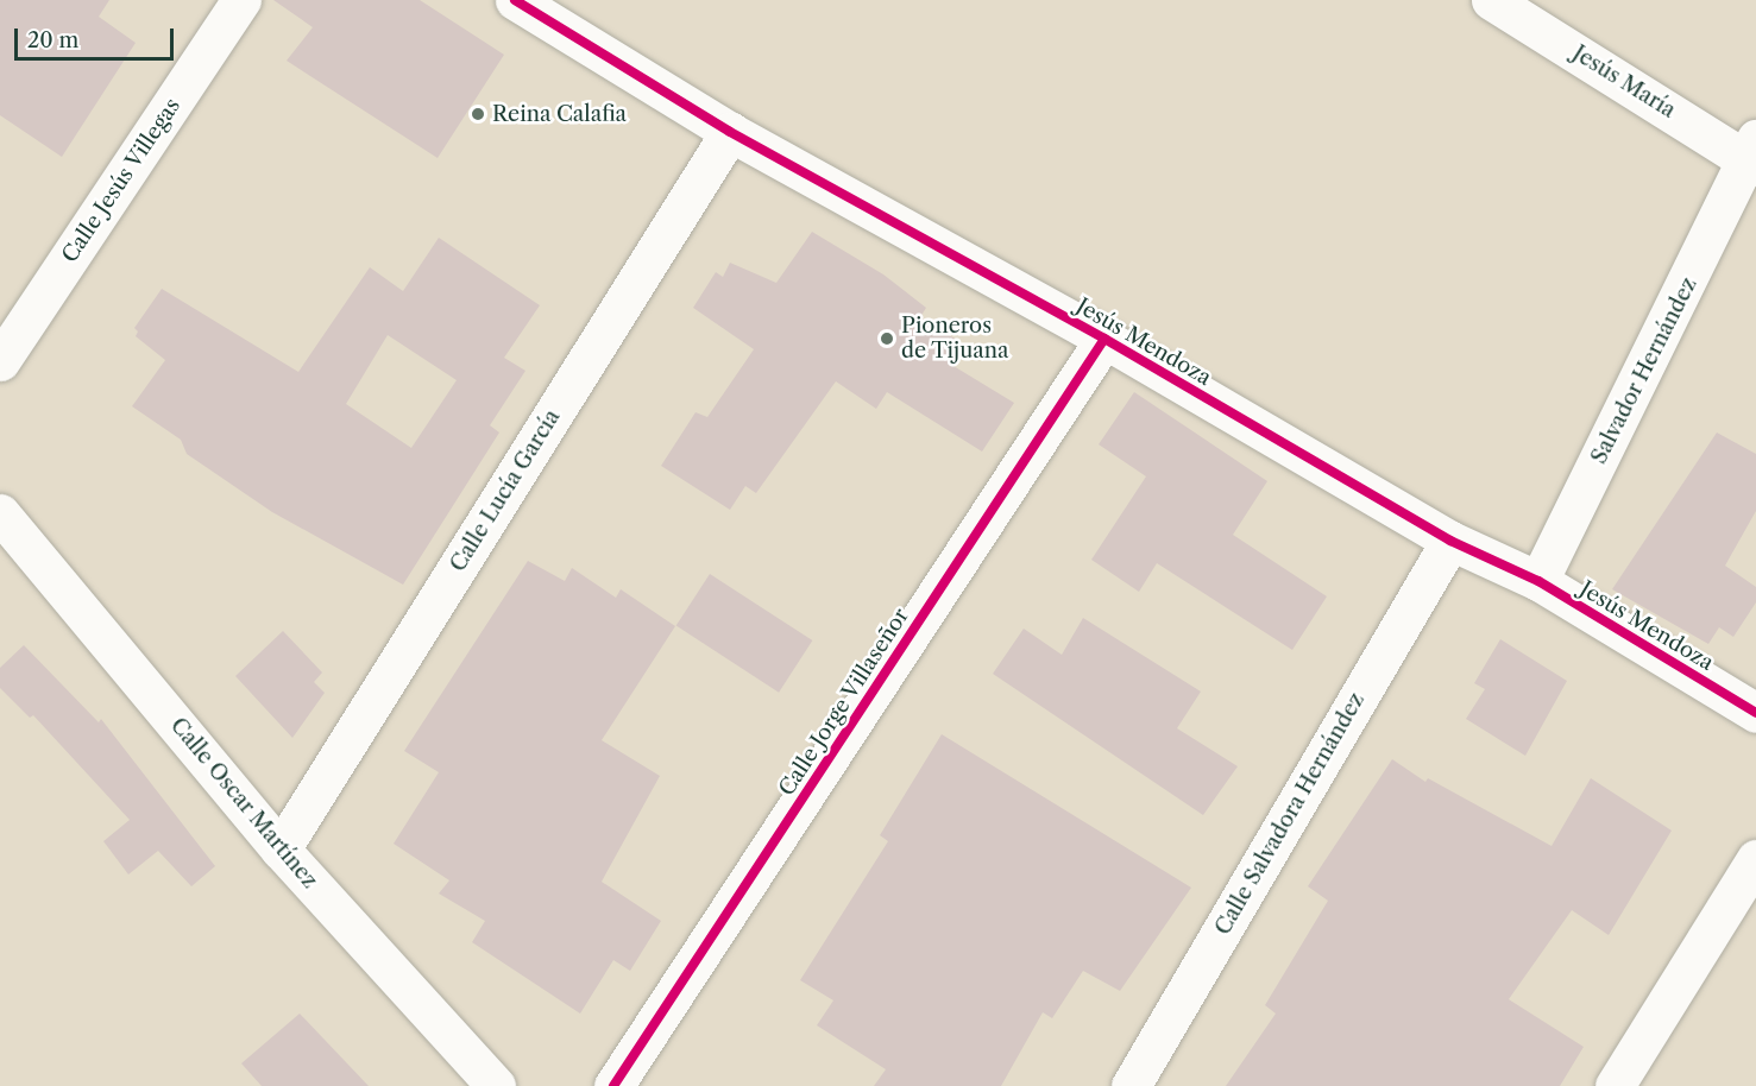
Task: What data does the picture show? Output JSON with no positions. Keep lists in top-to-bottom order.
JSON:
{
  "streets": {
    "street": [
      "Jesús María",
      "Calle Jesús Villegas",
      "Jesús Mendoza",
      "Salvador Hernández",
      "Calle Lucía García",
      "Calle Jorge Villaseñor",
      "Calle Oscar Martínez",
      "Calle Salvadora Hernández"
    ]
  },
  "crossings": [
    ["Jesús María", "Salvador Hernández"],
    ["Jesús Mendoza", "Salvador Hernández"],
    ["Jesús Mendoza", "Calle Lucía García"],
    ["Jesús Mendoza", "Calle Jorge Villaseñor"],
    ["Jesús Mendoza", "Calle Salvadora Hernández"],
    ["Calle Lucía García", "Calle Oscar Martínez"]
  ],
  "places": ["Reina Calafia", "Pioneros de Tijuana"],
  "scale_bar": "20 m"
}
